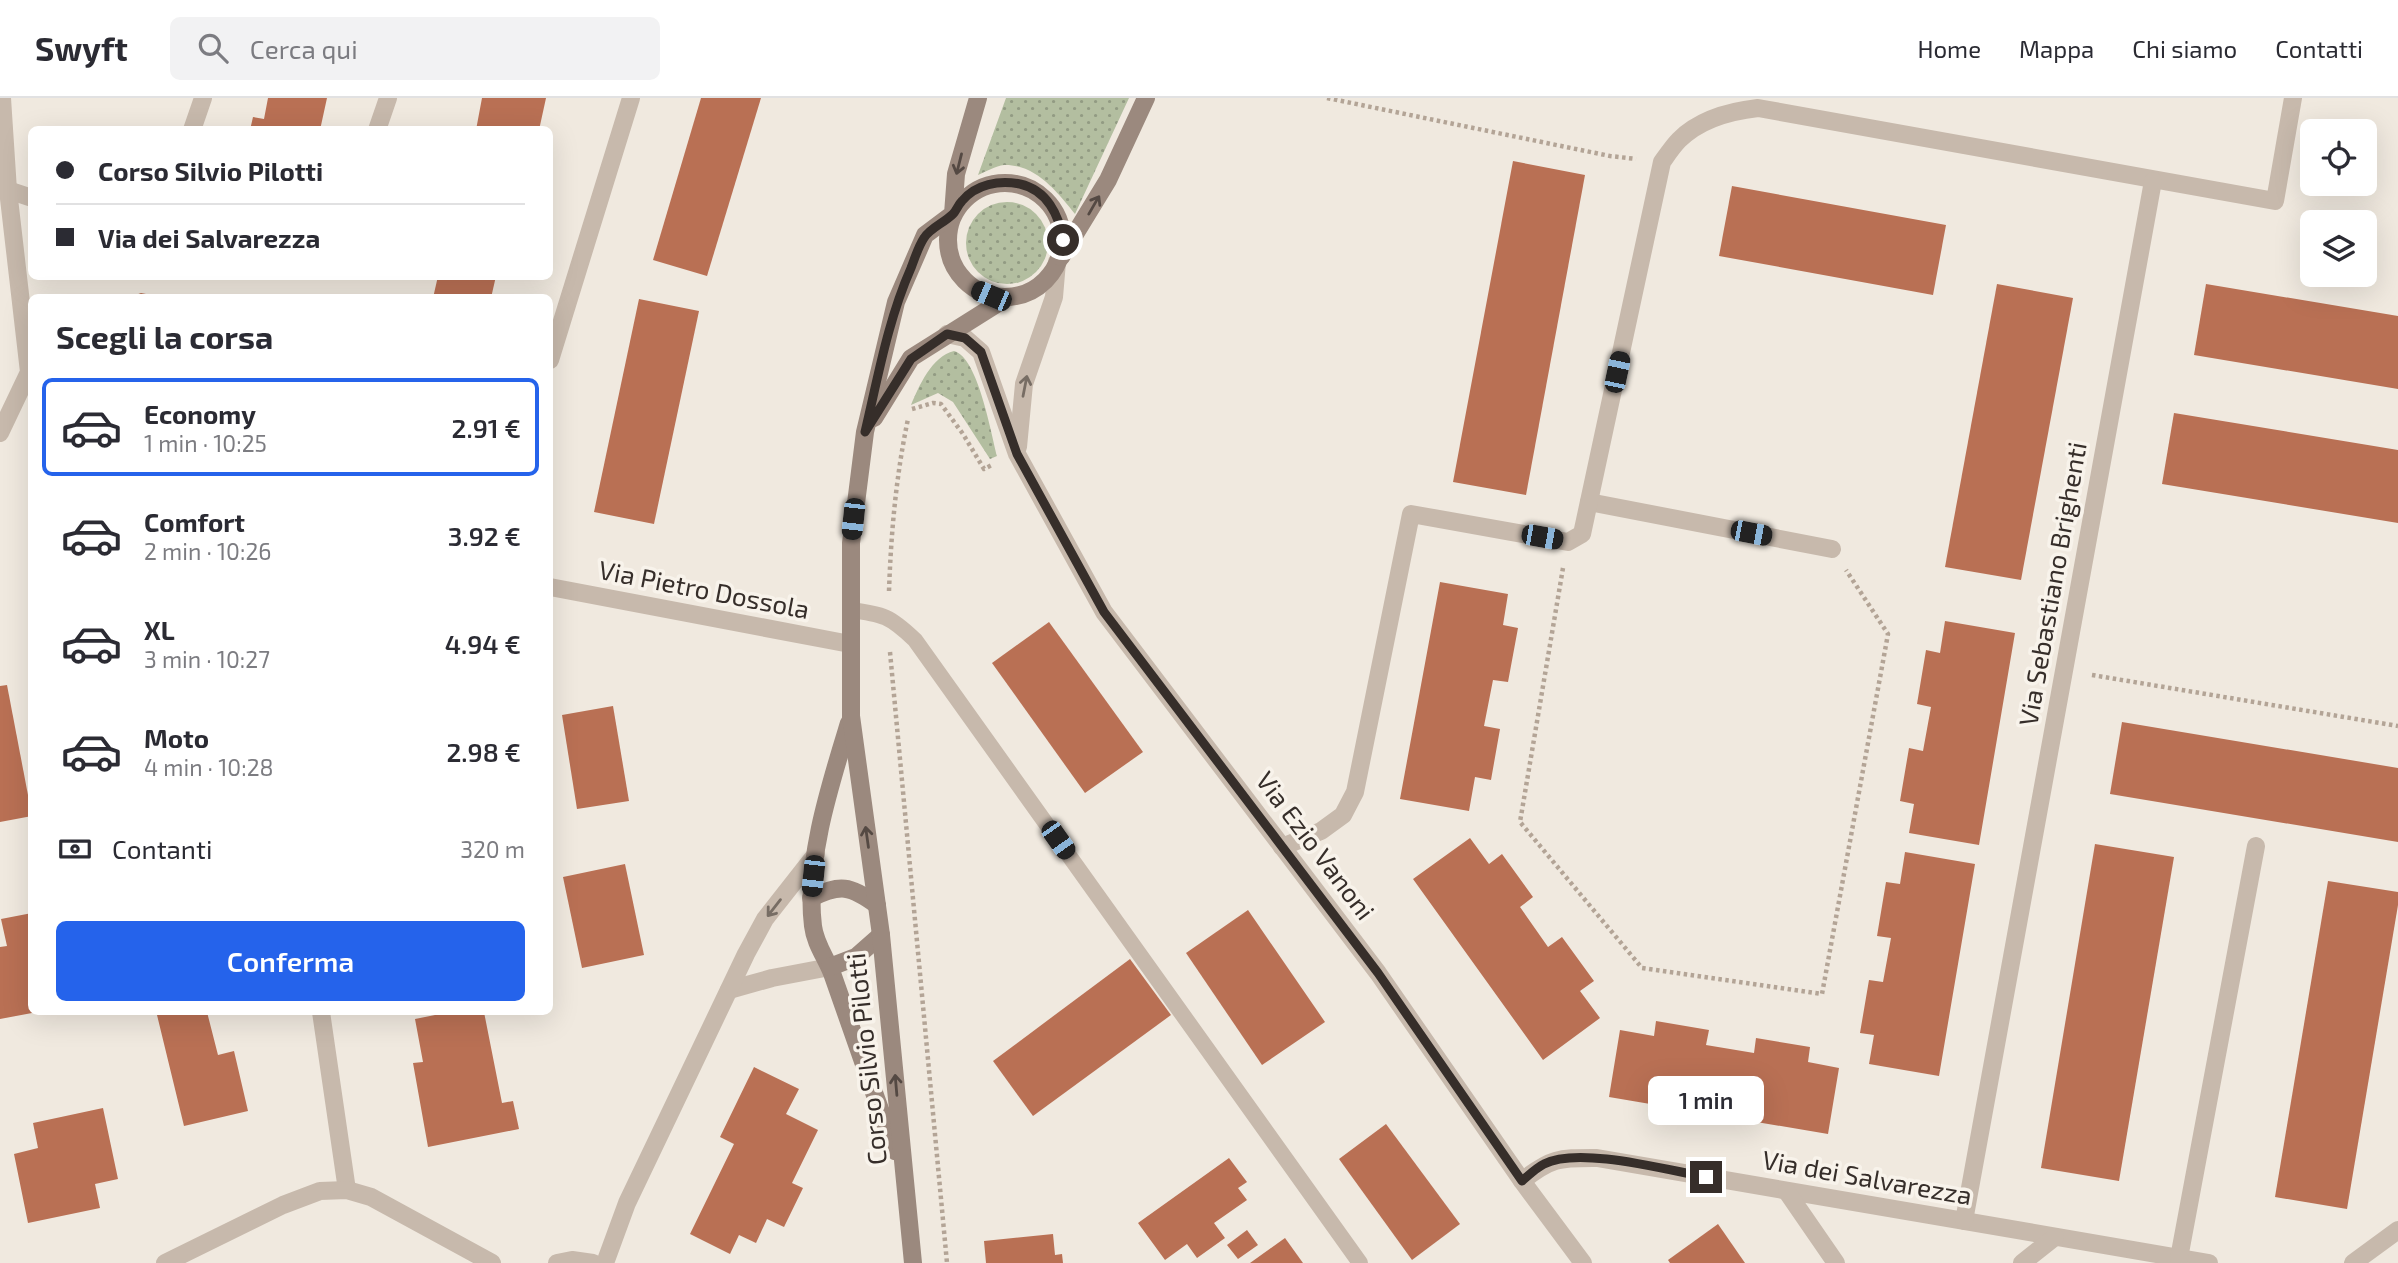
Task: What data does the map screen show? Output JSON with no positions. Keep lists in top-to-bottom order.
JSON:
{
  "streets": {
    "street": [
      "Via Sebastiano Brighenti",
      "Via Pietro Dossola",
      "Via Ezio Vanoni",
      "Corso Silvio Pilotti",
      "Via dei Salvarezza"
    ]
  },
  "crossings": [
    ["Via Sebastiano Brighenti", "Via dei Salvarezza"],
    ["Via Pietro Dossola", "Corso Silvio Pilotti"],
    ["Via Ezio Vanoni", "Corso Silvio Pilotti"],
    ["Via Ezio Vanoni", "Via dei Salvarezza"]
  ],
  "page": {
    "header": "Swyft",
    "search": "Cerca qui",
    "nav": [
      "Home",
      "Mappa",
      "Chi siamo",
      "Contatti"
    ],
    "banner": ["Corso Silvio Pilotti", "Via dei Salvarezza"],
    "heading": "Scegli la corsa",
    "list": [
      {
        "name": "Economy",
        "note": "1 min · 10:25",
        "value": "2.91 €"
      },
      {
        "name": "Comfort",
        "note": "2 min · 10:26",
        "value": "3.92 €"
      },
      {
        "name": "XL",
        "note": "3 min · 10:27",
        "value": "4.94 €"
      },
      {
        "name": "Moto",
        "note": "4 min · 10:28",
        "value": "2.98 €"
      }
    ],
    "pay": ["Contanti", "320 m"],
    "buttons": "Conferma",
    "bubble": "1 min"
  }
}
